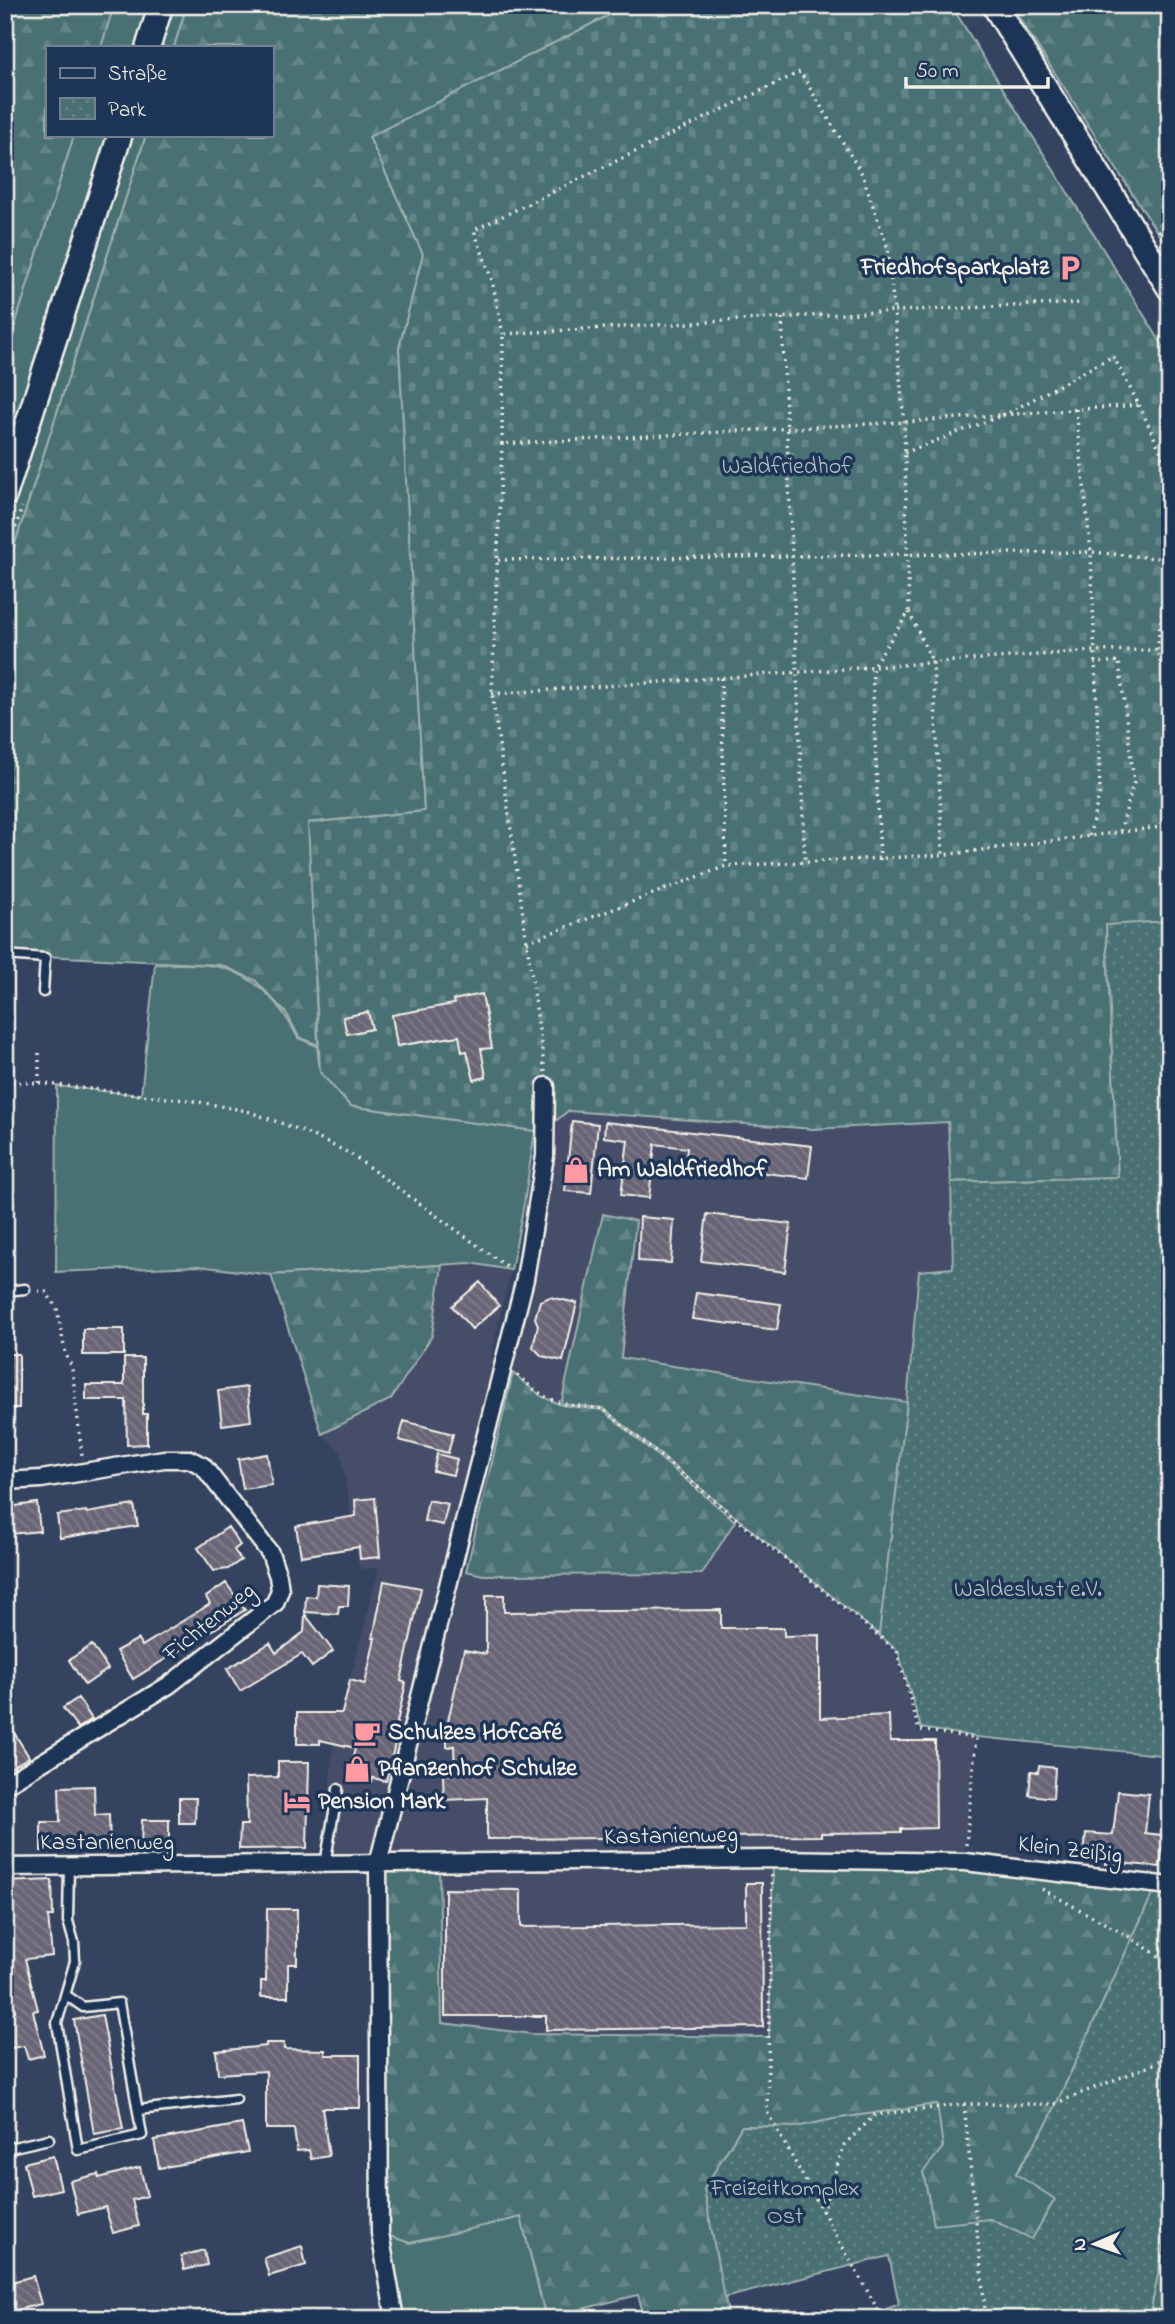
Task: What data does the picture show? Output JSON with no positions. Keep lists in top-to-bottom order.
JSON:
{
  "streets": {
    "street": ["Fichtenweg", "Kastanienweg", "Klein Zeißig"]
  },
  "crossings": [
    ["Kastanienweg", "Klein Zeißig"]
  ],
  "parks": ["Waldfriedhof", "Waldeslust e.V.", "Freizeitkomplex Ost"],
  "places": {
    "parking": ["Friedhofsparkplatz"],
    "shop": ["Am Waldfriedhof", "Pflanzenhof Schulze"],
    "cafe": ["Schulzes Hofcafé"],
    "hotel": ["Pension Mark"]
  },
  "legend": ["Straße", "Park"],
  "scale_bar": "50 m",
  "north": "left"
}
